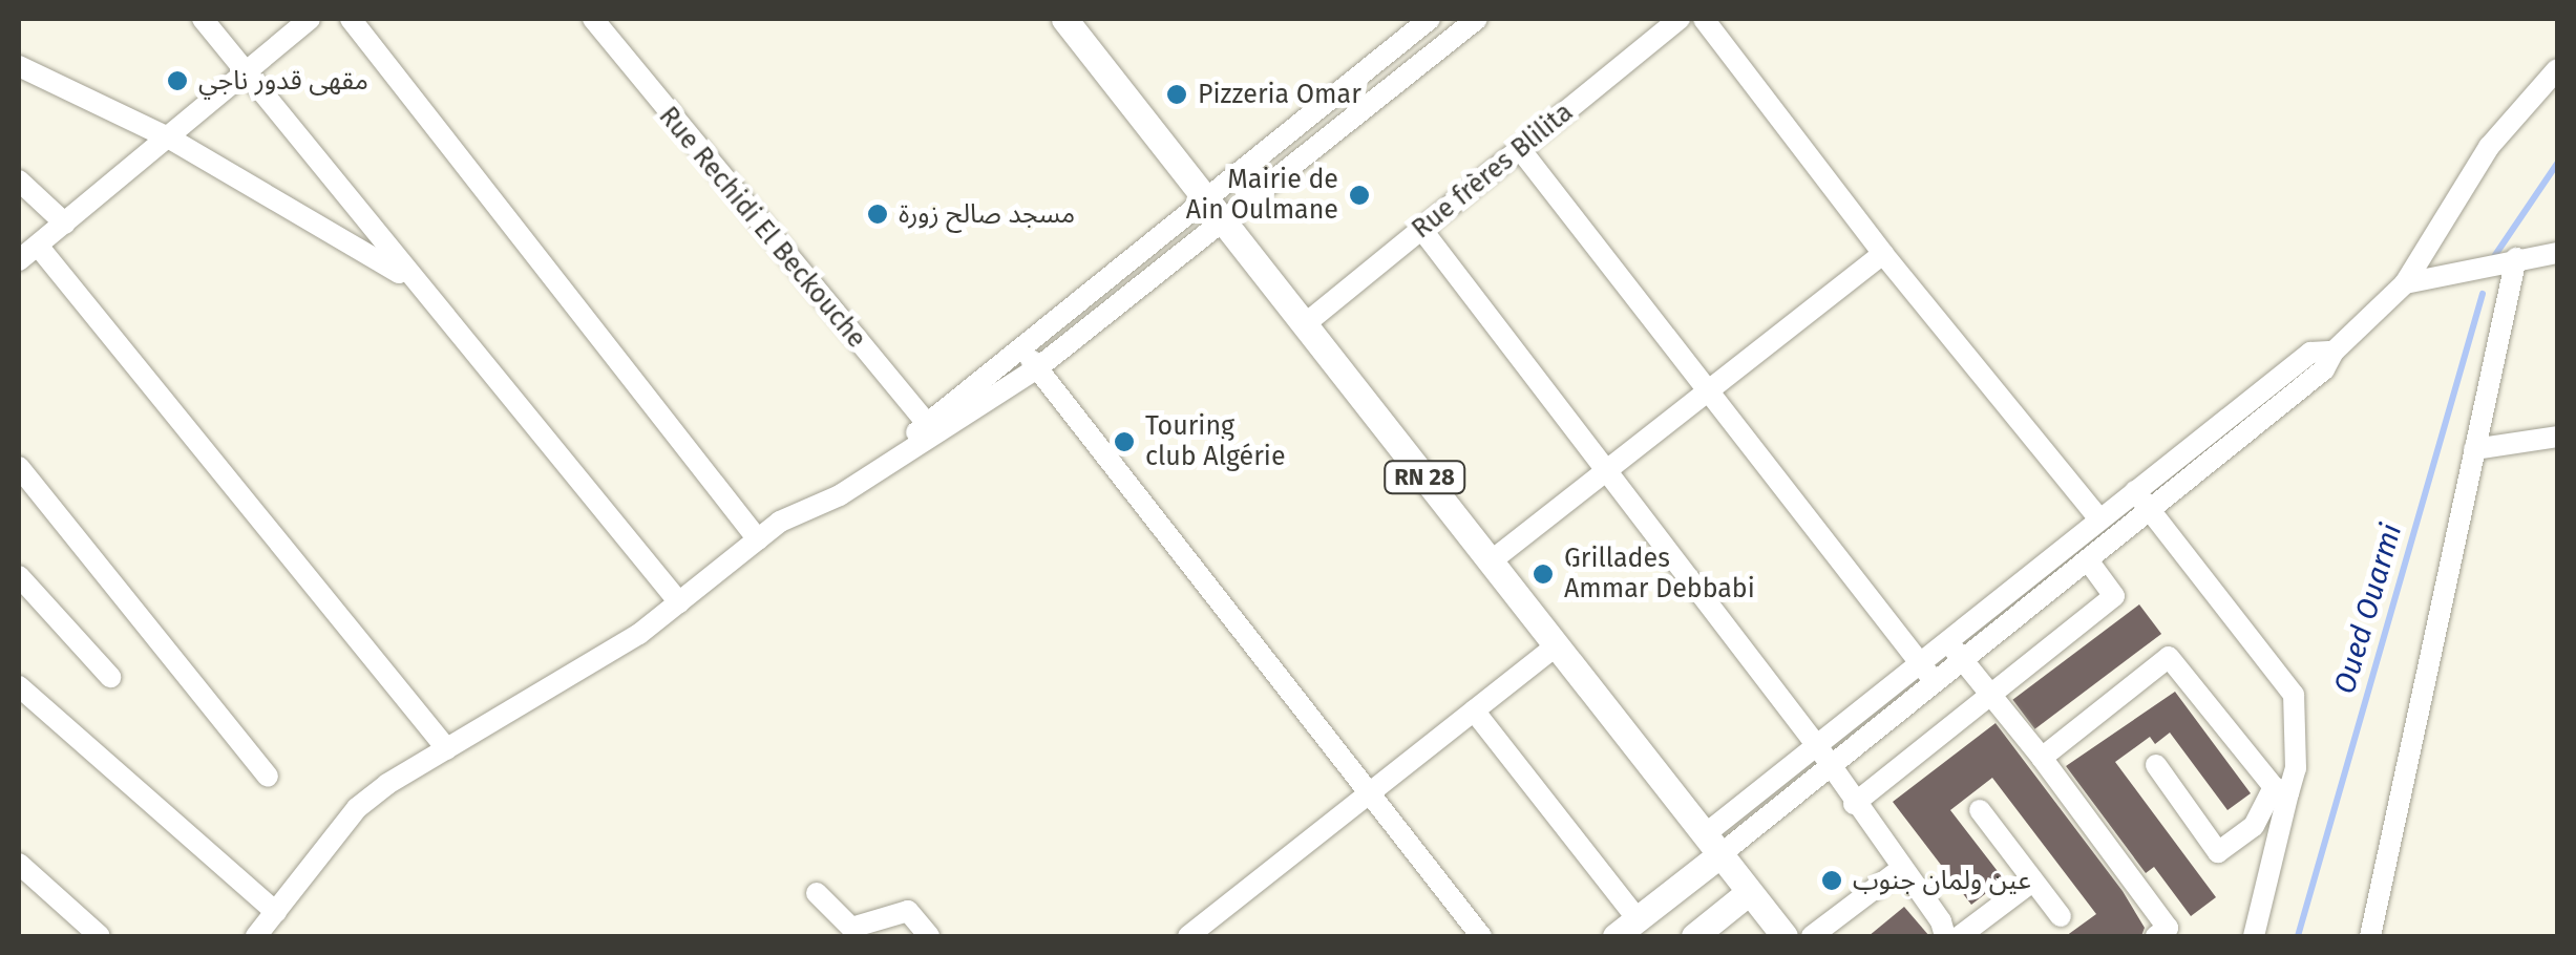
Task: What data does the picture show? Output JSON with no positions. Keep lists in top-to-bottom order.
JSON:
{
  "streets": {
    "main road": ["RN 28"],
    "street": ["Rue frères Blilita", "Rue Rechidi El Beckouche"]
  },
  "crossings": [
    ["Rue frères Blilita", "RN 28"]
  ],
  "water": ["Oued Ouarmi"],
  "places": [
    "مقهى قدور ناجي",
    "Pizzeria Omar",
    "Mairie de Ain Oulmane",
    "مسجد صالح زورة",
    "Touring club Algérie",
    "Grillades Ammar Debbabi",
    "عين ولمان جنوب"
  ]
}
